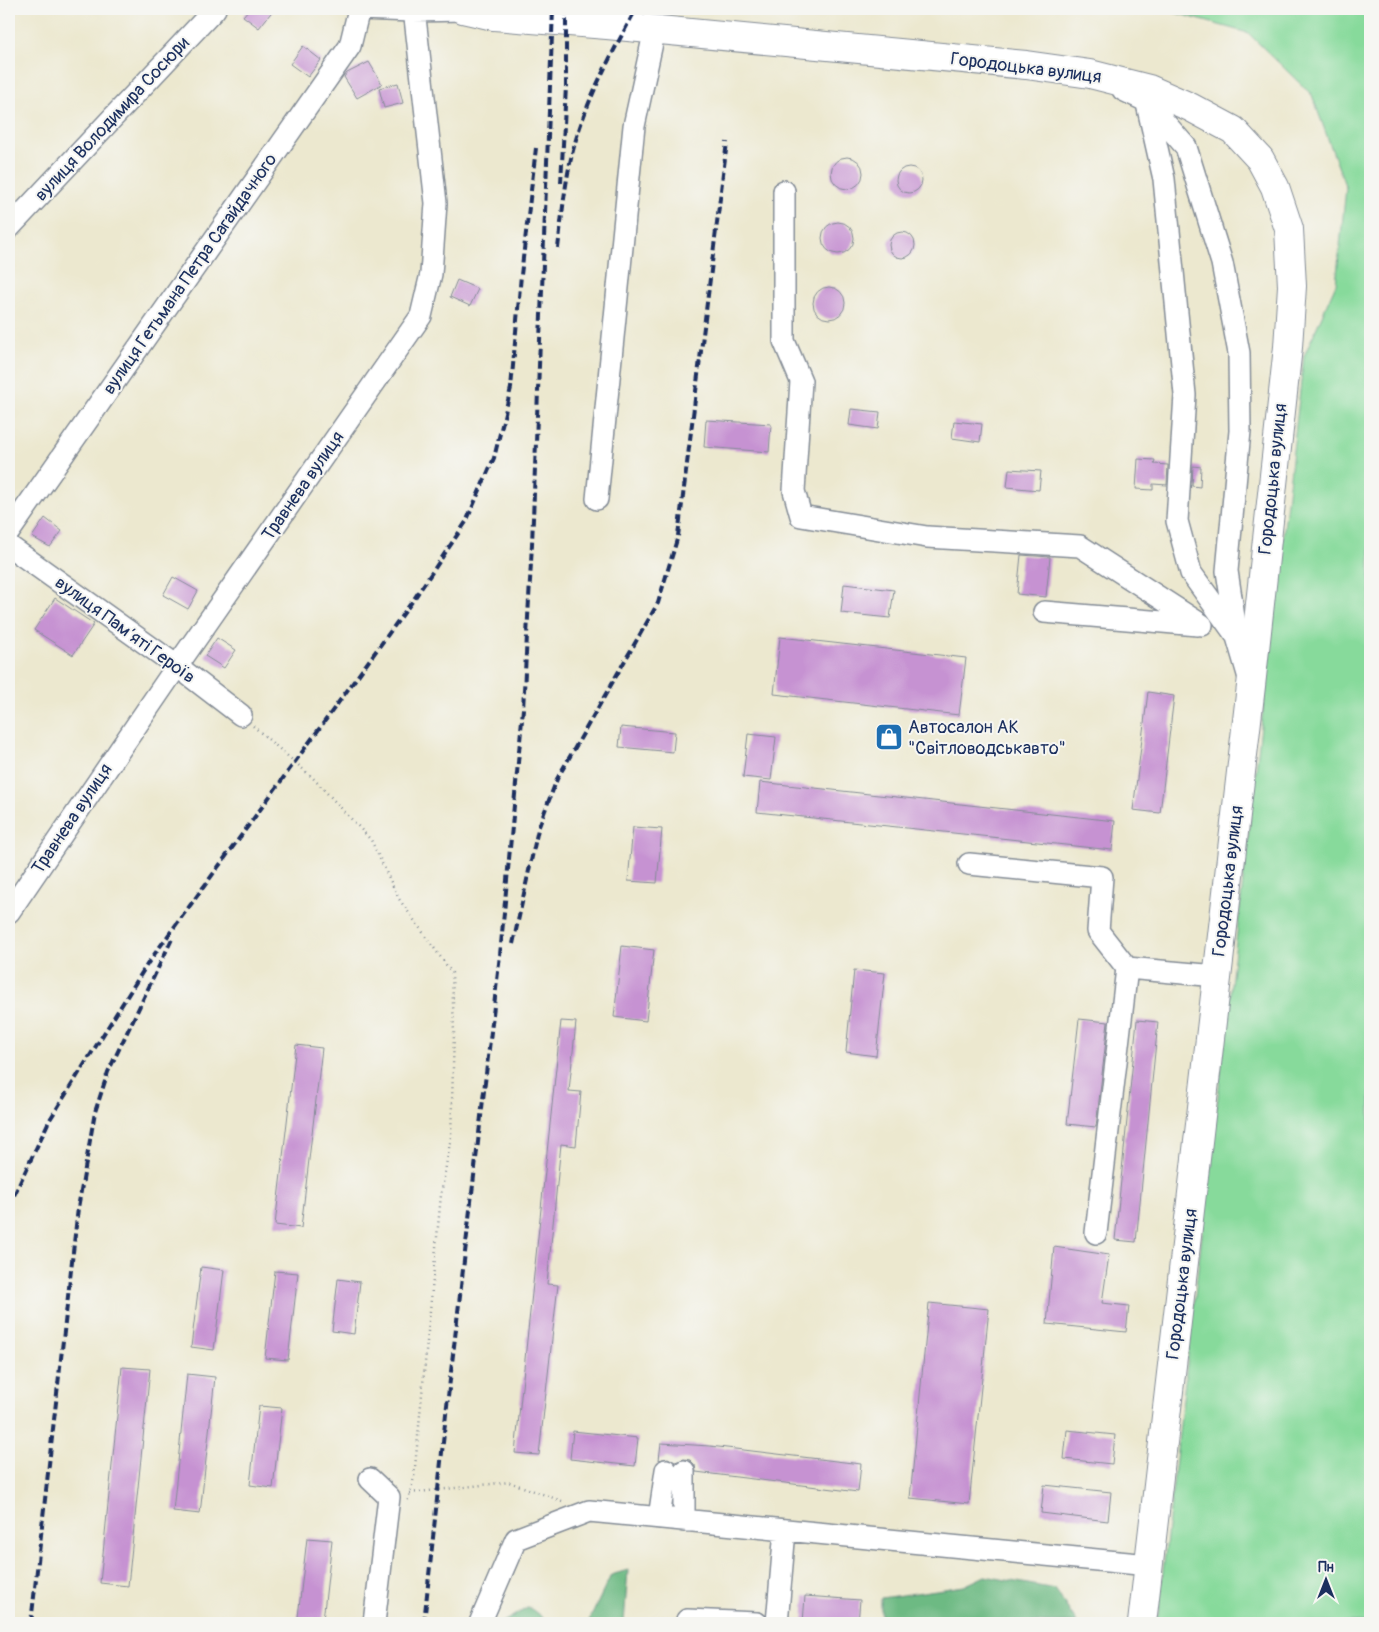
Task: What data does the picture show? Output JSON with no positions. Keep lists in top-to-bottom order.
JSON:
{
  "streets": {
    "main road": ["Городоцька вулиця"],
    "street": [
      "вулиця Володимира Сосюри",
      "вулиця Гетьмана Петра Сагайдачного",
      "Травнева вулиця",
      "вулиця Памʼяті Героїв"
    ]
  },
  "crossings": [
    ["Травнева вулиця", "вулиця Памʼяті Героїв"]
  ],
  "places": {
    "shop": ["Автосалон АК \"Світловодськавто\""]
  },
  "north": "top"
}
